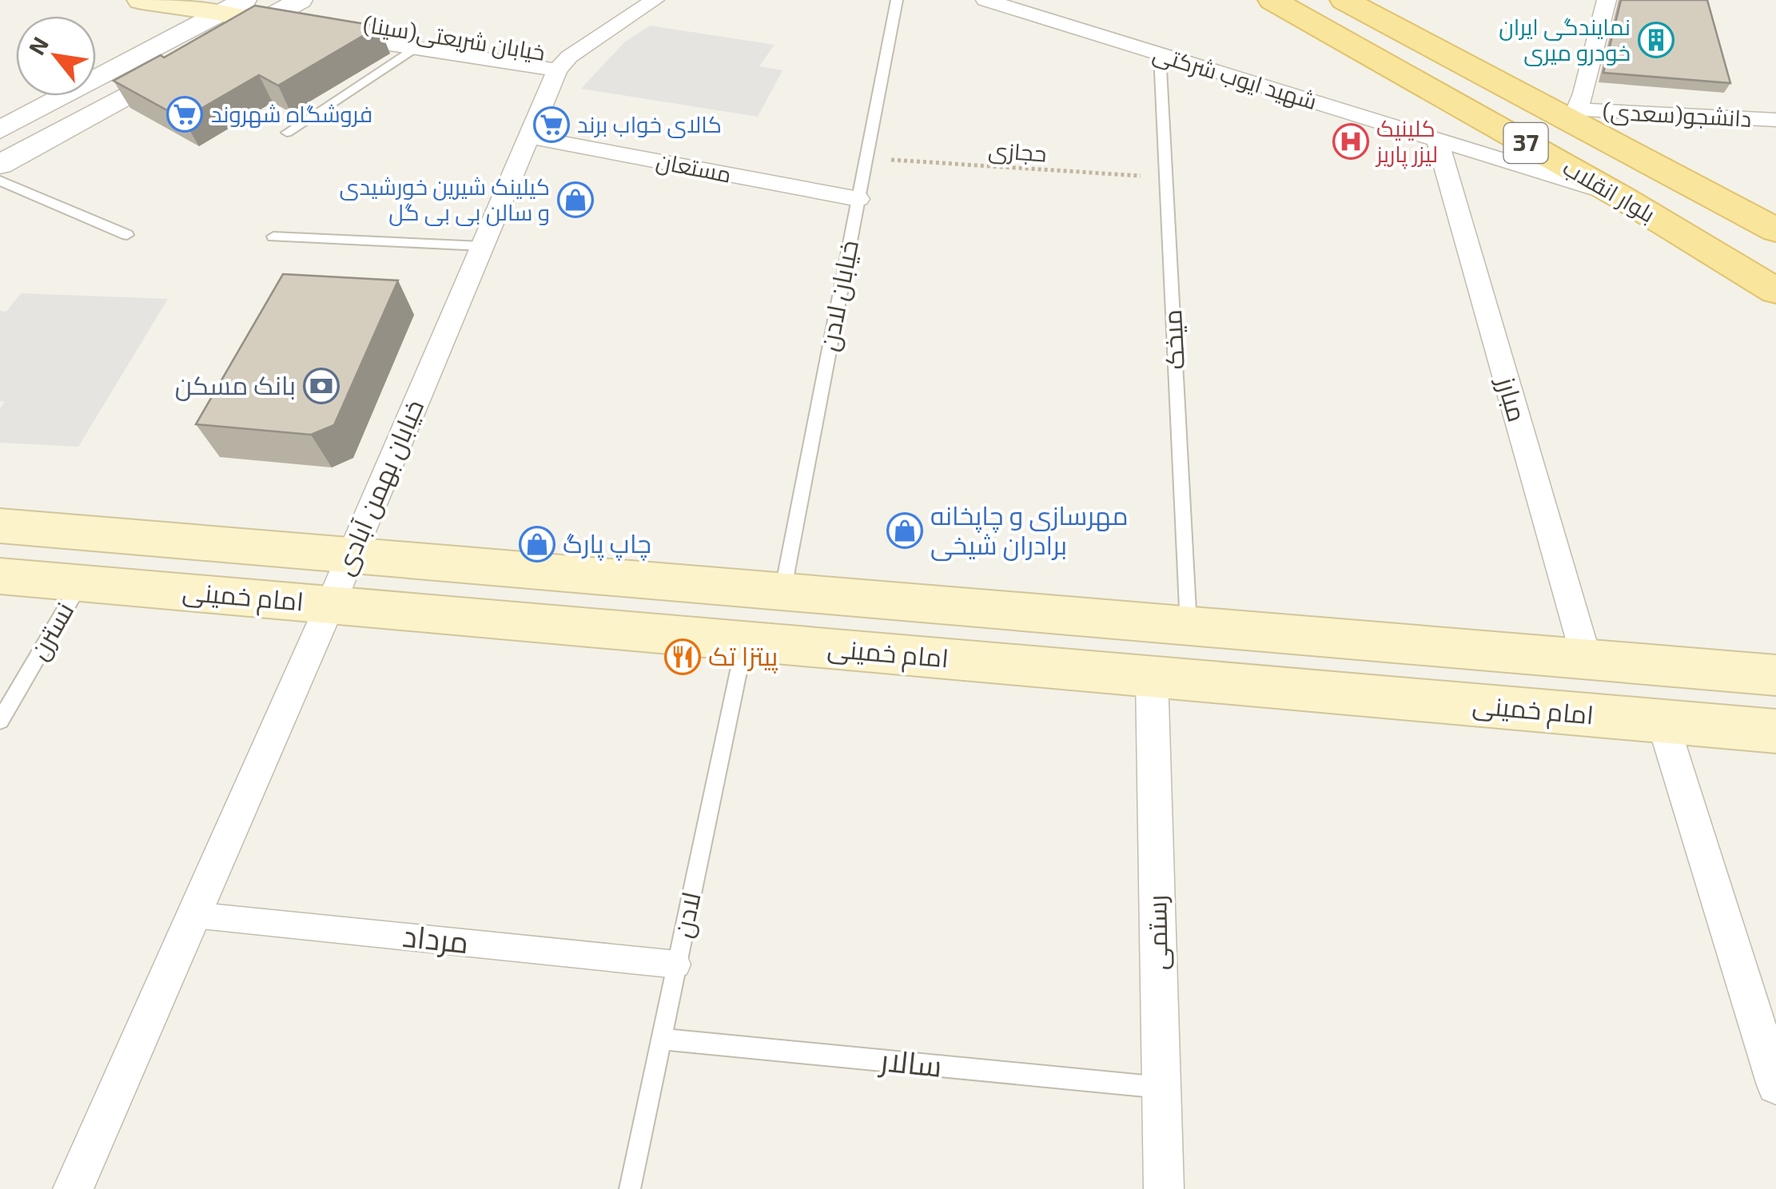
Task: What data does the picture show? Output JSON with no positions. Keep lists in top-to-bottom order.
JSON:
{
  "streets": {
    "main road": [
      "خیابان شریعتی(سینا)",
      "37",
      "بلوار انقلاب",
      "امام خمینی"
    ],
    "street": [
      "شهید ایوب شرکتی",
      "دانشجو(سعدی)",
      "مستعان",
      "مبارز",
      "خیابان بهمن آبادی",
      "رستمی",
      "مرداد"
    ],
    "lane": [
      "خیابان لادن",
      "میخک",
      "نسترن",
      "لادن",
      "سالار"
    ],
    "path": ["حجازی"]
  },
  "crossings": [
    ["خیابان شریعتی(سینا)", "خیابان بهمن آبادی"],
    ["شهید ایوب شرکتی", "بلوار انقلاب"],
    ["شهید ایوب شرکتی", "میخک"],
    ["شهید ایوب شرکتی", "مبارز"],
    ["دانشجو(سعدی)", "بلوار انقلاب"],
    ["حجازی", "خیابان لادن"],
    ["حجازی", "میخک"],
    ["مستعان", "خیابان لادن"],
    ["مستعان", "خیابان بهمن آبادی"],
    ["خیابان لادن", "امام خمینی"],
    ["میخک", "امام خمینی"],
    ["مبارز", "امام خمینی"],
    ["خیابان بهمن آبادی", "امام خمینی"],
    ["خیابان بهمن آبادی", "مرداد"],
    ["امام خمینی", "نسترن"],
    ["امام خمینی", "لادن"],
    ["امام خمینی", "رستمی"],
    ["لادن", "مرداد"],
    ["لادن", "سالار"],
    ["رستمی", "سالار"]
  ],
  "places": {
    "building": ["نمایندگی ایران خودرو میری"],
    "supermarket": ["فروشگاه شهروند", "کالای خواب برند"],
    "hospital": ["کلینیک لیزر پاریز"],
    "shop": ["کیلینک شیرین خورشیدی و سالن بی بی گل", "مهرسازی و چاپخانه برادران شیخی", "چاپ پارگ"],
    "bank": ["بانک مسکن"],
    "restaurant": ["پیتزا تک"]
  },
  "north": "top left"
}
